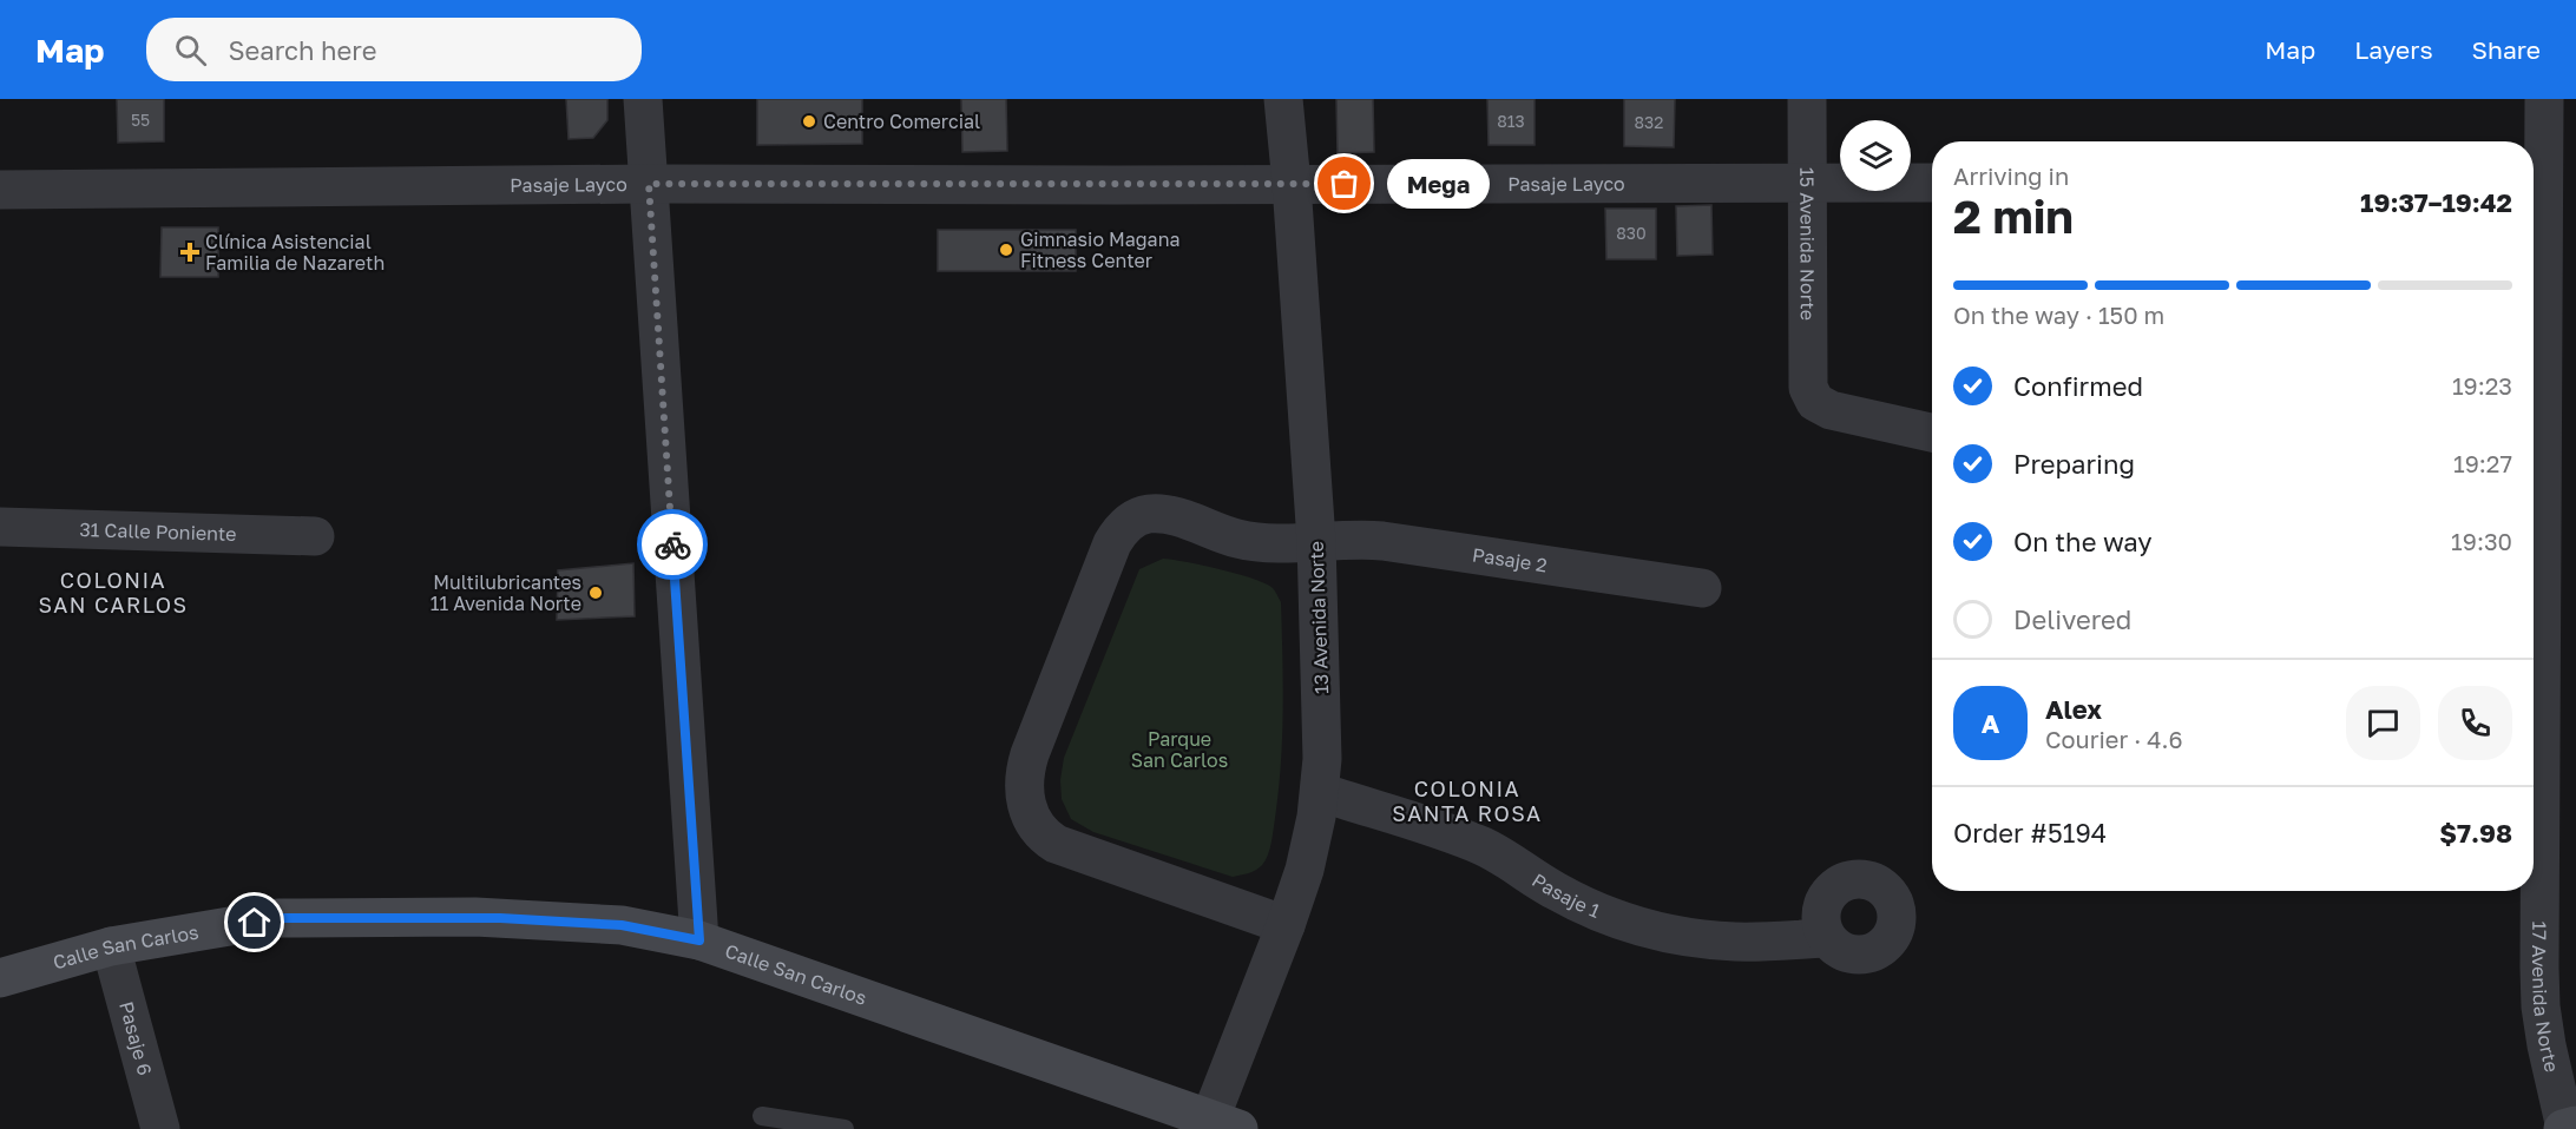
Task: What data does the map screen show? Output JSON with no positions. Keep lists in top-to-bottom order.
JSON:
{
  "streets": {
    "street": [
      "Pasaje Layco",
      "15 Avenida Norte",
      "31 Calle Poniente",
      "Pasaje 2",
      "13 Avenida Norte",
      "Pasaje 1",
      "Calle San Carlos",
      "17 Avenida Norte",
      "Pasaje 6"
    ]
  },
  "crossings": [
    ["Pasaje Layco", "15 Avenida Norte"],
    ["Pasaje Layco", "13 Avenida Norte"],
    ["Pasaje 2", "13 Avenida Norte"],
    ["13 Avenida Norte", "Pasaje 1"],
    ["13 Avenida Norte", "Calle San Carlos"],
    ["Calle San Carlos", "Pasaje 6"]
  ],
  "districts": ["COLONIA SAN CARLOS", "COLONIA SANTA ROSA"],
  "parks": ["Parque San Carlos"],
  "places": {
    "other": [
      "Centro Comercial",
      "Mega",
      "Gimnasio Magana Fitness Center",
      "Multilubricantes 11 Avenida Norte"
    ],
    "health": ["Clínica Asistencial Familia de Nazareth"]
  },
  "house_numbers": [
    "55",
    "813",
    "832",
    "830"
  ],
  "page": {
    "header": "Map",
    "search": "Search here",
    "nav": ["Map", "Layers", "Share"],
    "heading": ["2 min", "Arriving in", "19:37–19:42"],
    "panel": [
      "Alex",
      "Courier · 4.6",
      "Order #5194",
      "$7.98"
    ],
    "bubble": "Mega",
    "bar": "On the way · 150 m",
    "list": [
      ["Confirmed", "19:23"],
      ["Preparing", "19:27"],
      ["On the way", "19:30"],
      "Delivered"
    ],
    "round": "A"
  }
}
